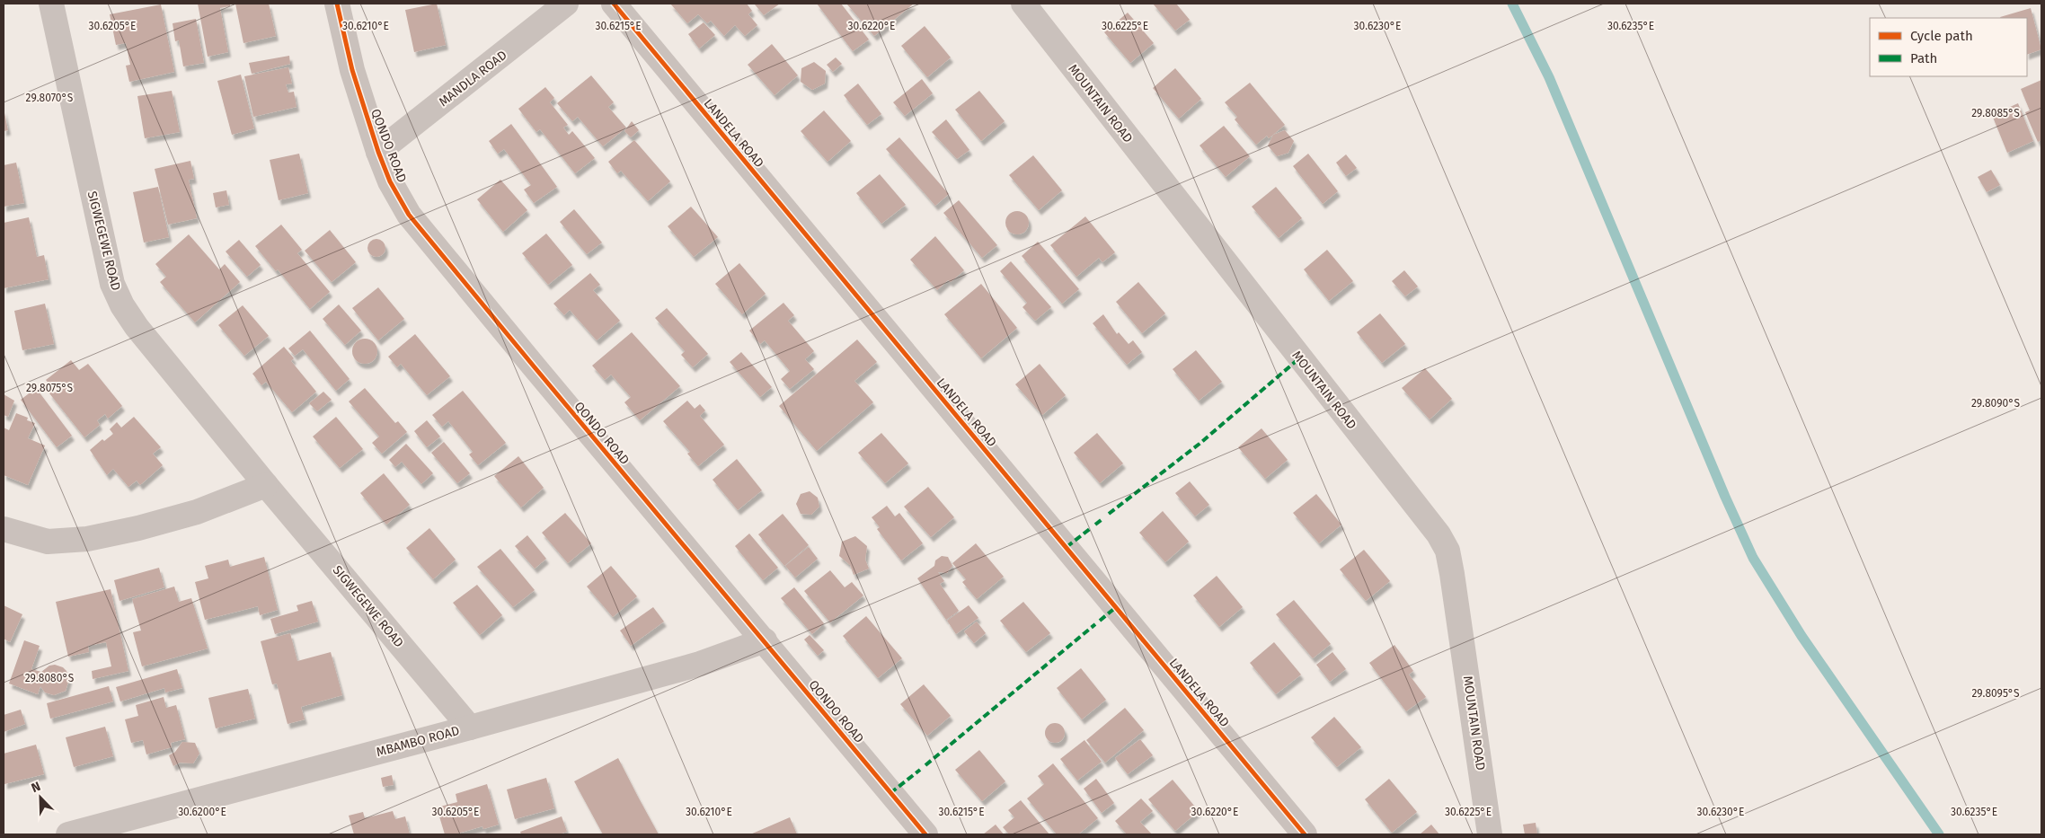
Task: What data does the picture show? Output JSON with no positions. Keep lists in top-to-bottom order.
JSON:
{
  "streets": {
    "street": [
      "MANDLA ROAD",
      "MOUNTAIN ROAD",
      "LANDELA ROAD",
      "QONDO ROAD",
      "SIGWEGEWE ROAD",
      "MBAMBO ROAD"
    ]
  },
  "crossings": [
    ["MANDLA ROAD", "QONDO ROAD"],
    ["QONDO ROAD", "MBAMBO ROAD"],
    ["SIGWEGEWE ROAD", "MBAMBO ROAD"]
  ],
  "legend": ["Cycle path", "Path"],
  "north": "top left",
  "coordinates": [
    "30.6205°E",
    "30.6210°E",
    "30.6215°E",
    "30.6220°E",
    "30.6225°E",
    "30.6230°E",
    "30.6235°E",
    "29.8070°S",
    "29.8085°S",
    "29.8075°S",
    "29.8090°S",
    "29.8080°S",
    "29.8095°S",
    "30.6200°E"
  ]
}
